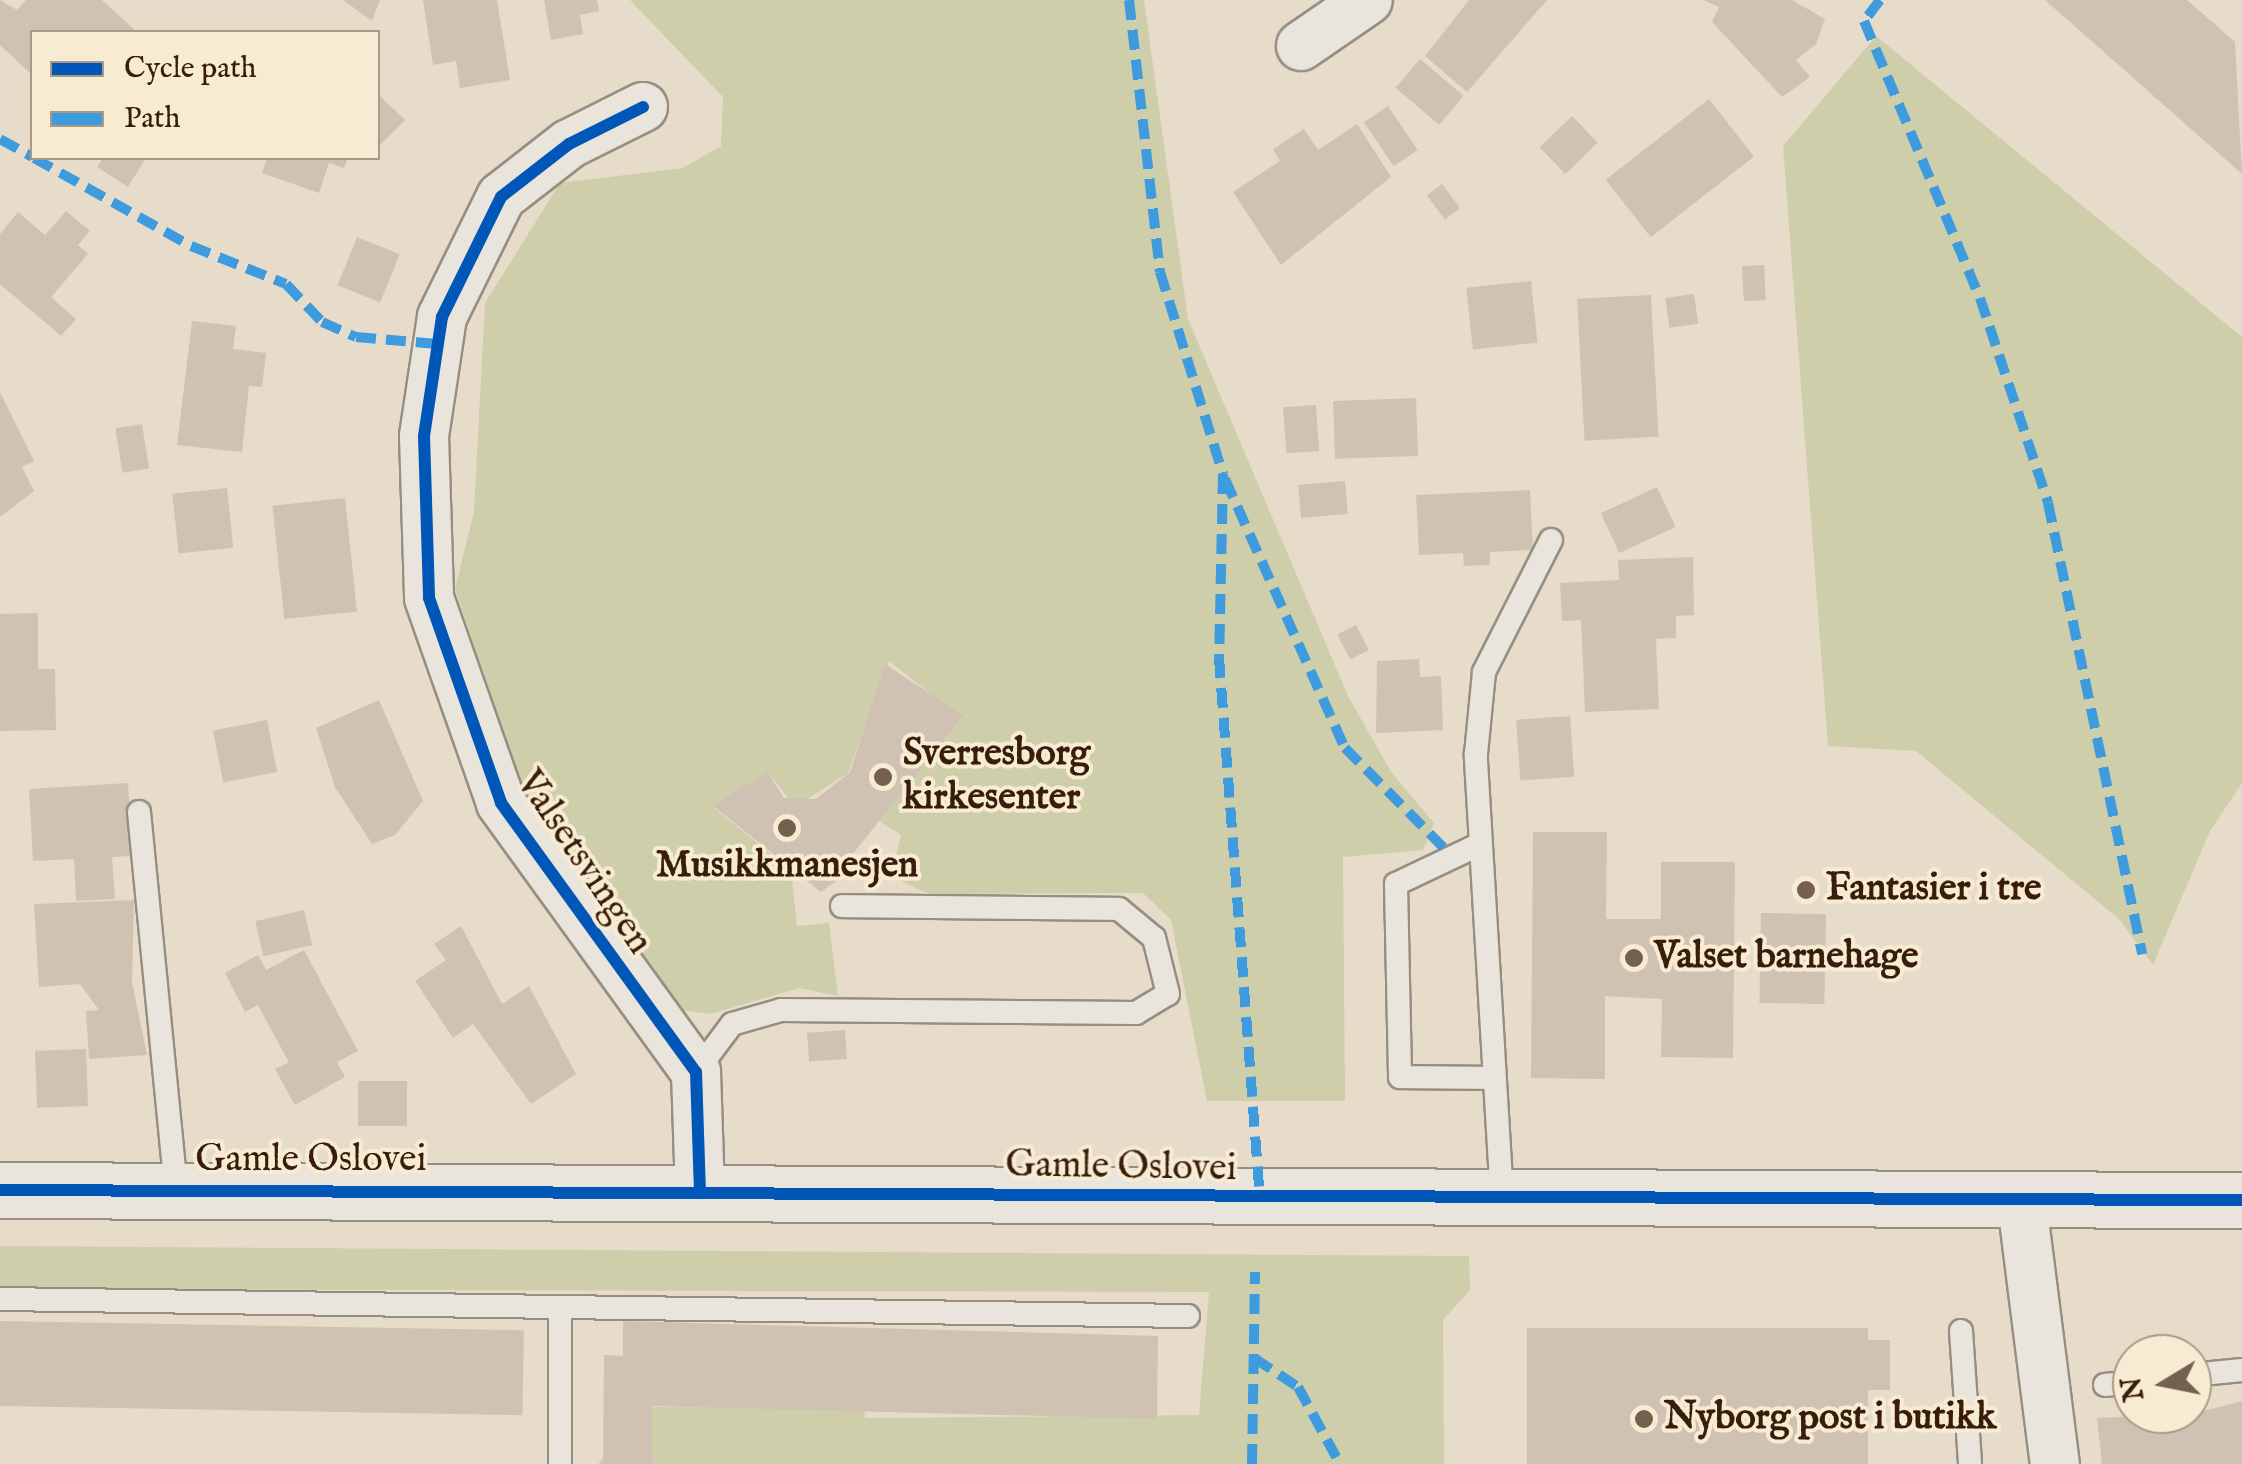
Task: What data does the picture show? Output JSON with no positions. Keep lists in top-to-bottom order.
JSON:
{
  "streets": {
    "street": ["Valsetsvingen", "Gamle Oslovei"]
  },
  "places": [
    "Sverresborg kirkesenter",
    "Musikkmanesjen",
    "Fantasier i tre",
    "Valset barnehage",
    "Nyborg post i butikk"
  ],
  "legend": ["Cycle path", "Path"],
  "north": "left"
}
